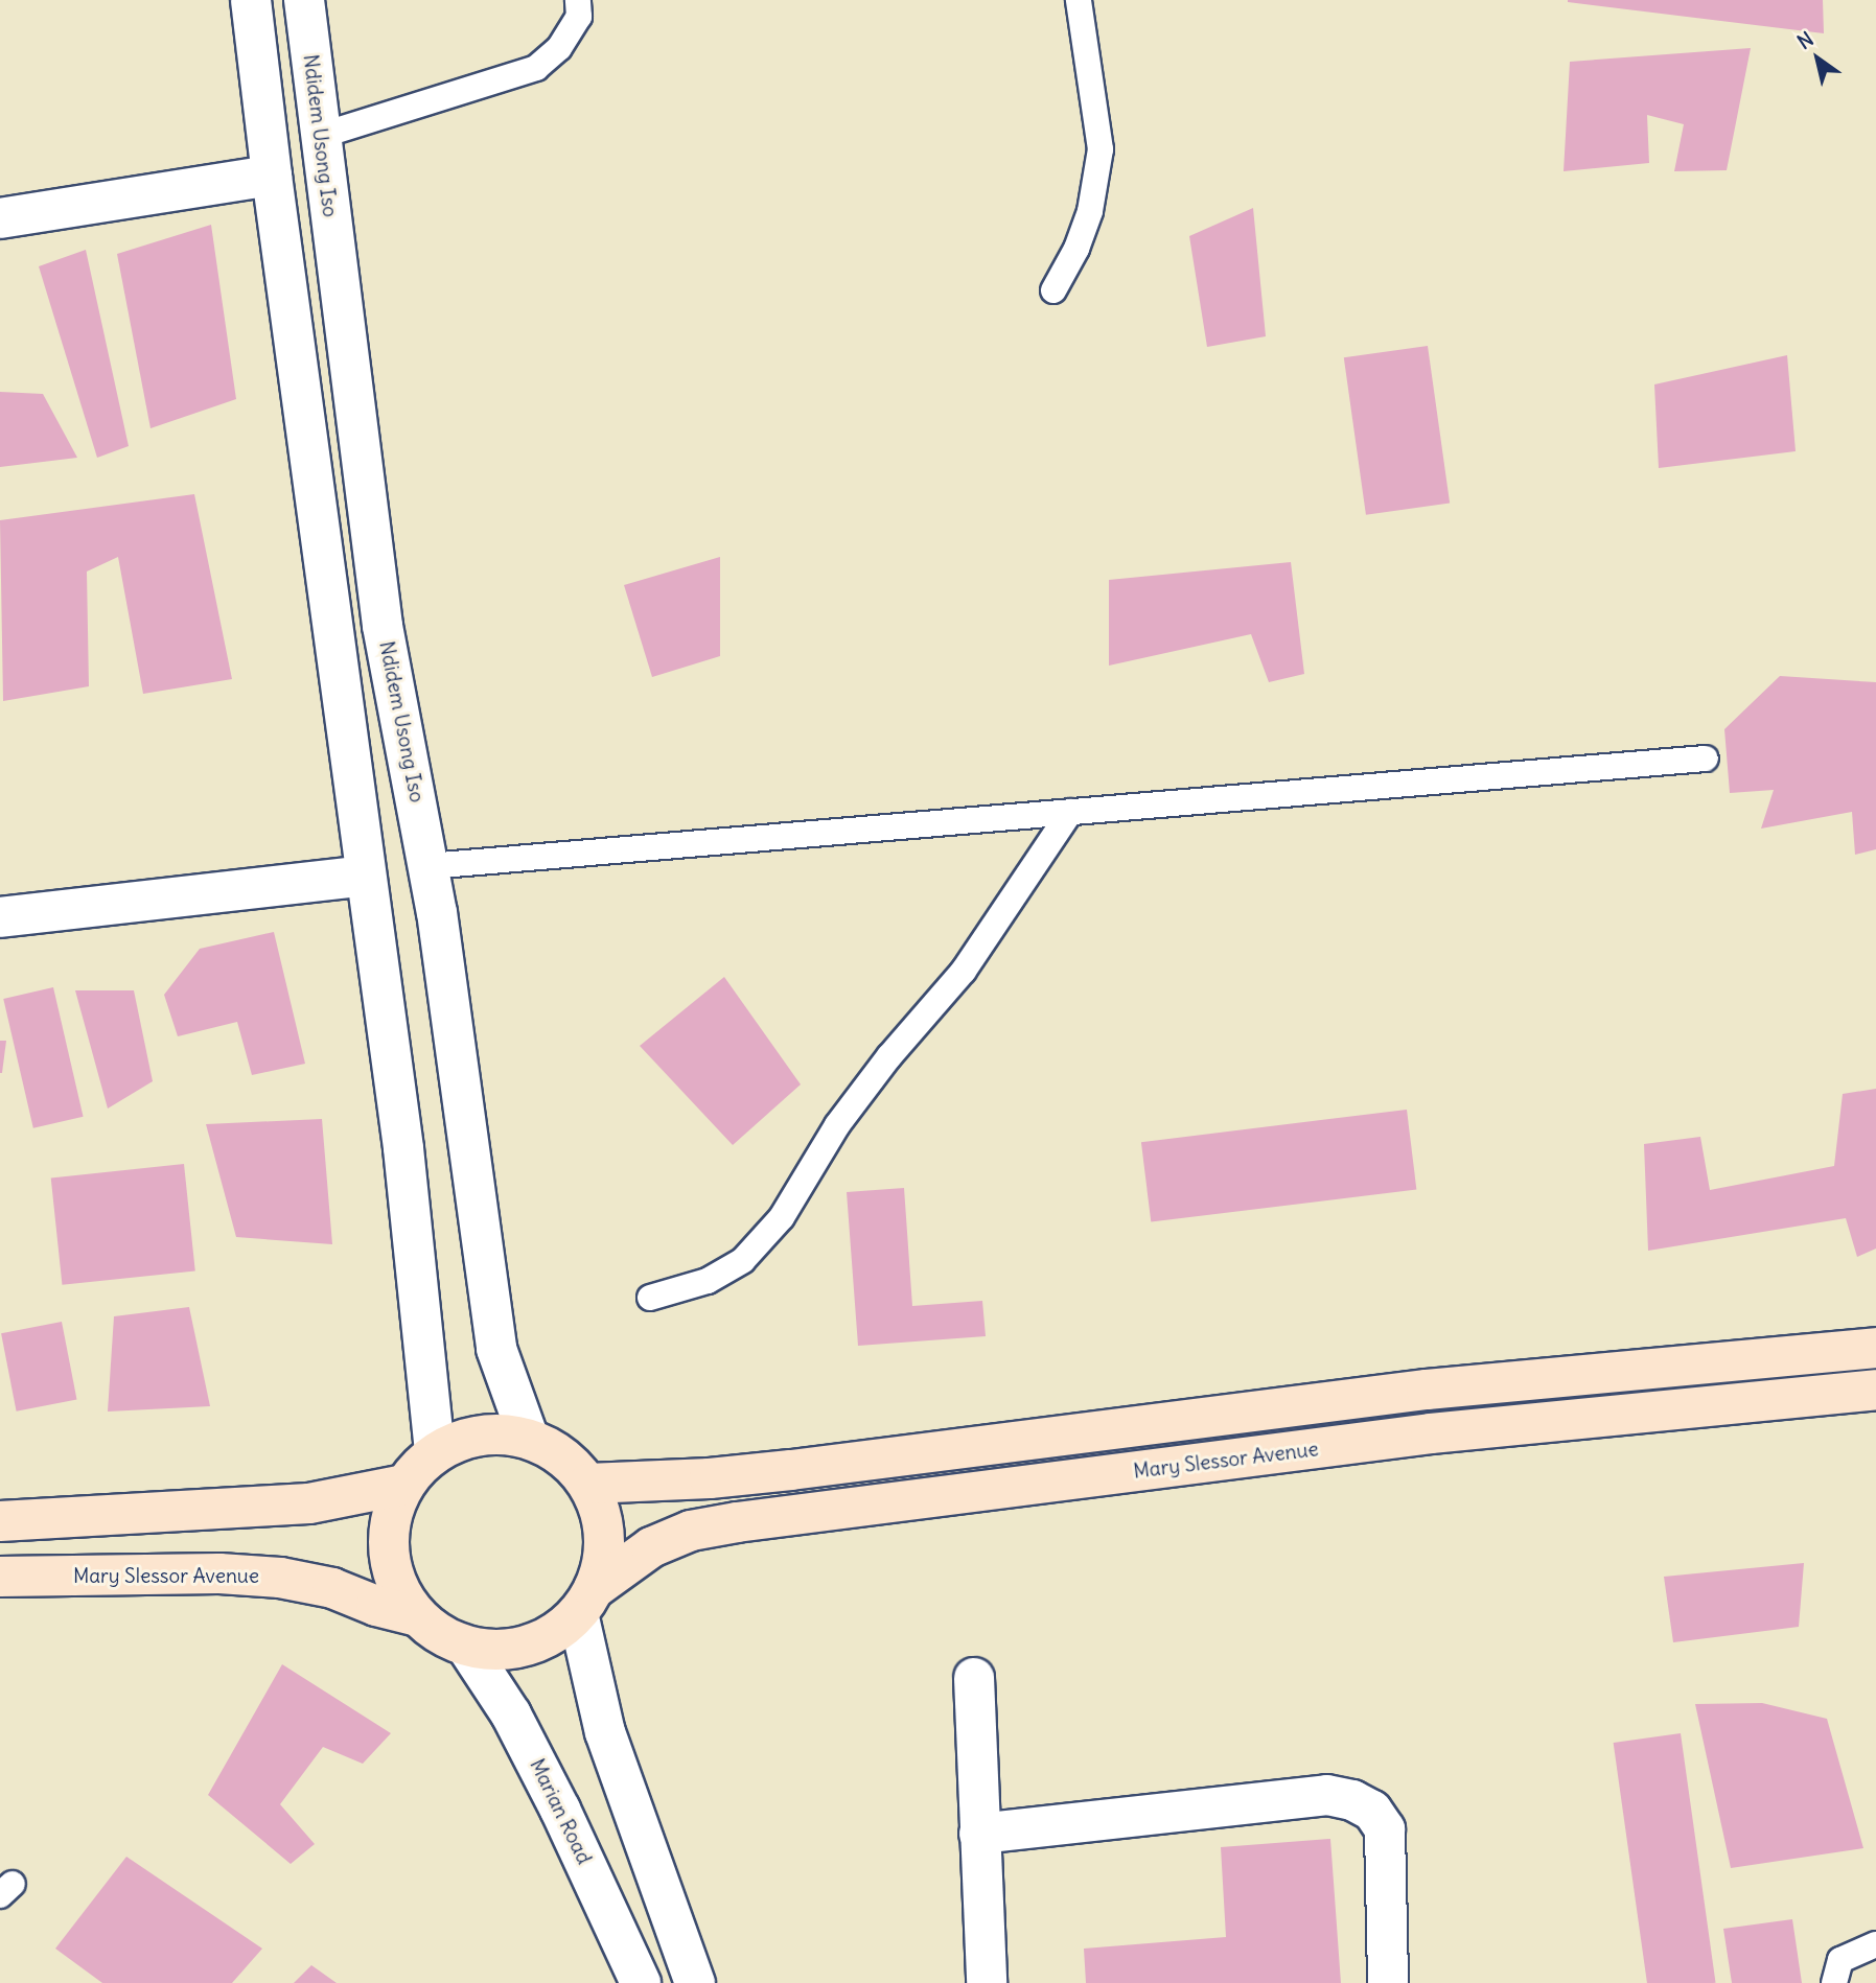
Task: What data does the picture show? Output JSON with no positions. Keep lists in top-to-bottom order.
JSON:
{
  "streets": {
    "main road": ["Mary Slessor Avenue"],
    "street": ["Ndidem Usong Iso", "Marian Road"]
  },
  "crossings": [
    ["Ndidem Usong Iso", "Mary Slessor Avenue"],
    ["Ndidem Usong Iso", "Marian Road"],
    ["Mary Slessor Avenue", "Marian Road"]
  ],
  "north": "top left"
}
